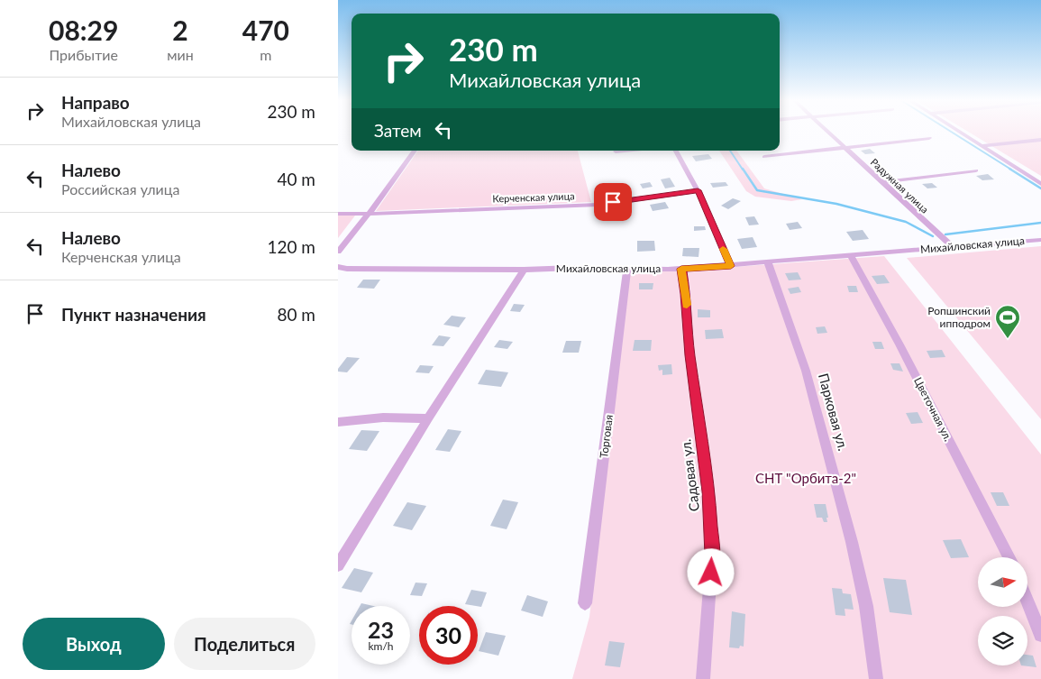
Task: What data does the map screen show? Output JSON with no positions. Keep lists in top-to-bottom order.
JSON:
{
  "streets": {
    "street": [
      "Радужная улица",
      "Керченская улица",
      "Михайловская улица",
      "Цветочная ул.",
      "Парковая ул.",
      "Торговая",
      "Садовая ул."
    ]
  },
  "crossings": [
    ["Радужная улица", "Михайловская улица"],
    ["Михайловская улица", "Цветочная ул."],
    ["Михайловская улица", "Парковая ул."],
    ["Михайловская улица", "Торговая"],
    ["Михайловская улица", "Садовая ул."]
  ],
  "parks": ["СНТ \"Орбита-2\""],
  "places": {
    "sports": ["Ропшинский ипподром"]
  },
  "north": "right",
  "page": {
    "eta": [
      "08:29",
      "Прибытие",
      "2",
      "мин",
      "470",
      "m"
    ],
    "turn": ["230 m", "Михайловская улица"],
    "list": [
      {
        "name": "Направо",
        "note": "Михайловская улица",
        "value": "230 m"
      },
      {
        "name": "Налево",
        "note": "Российская улица",
        "value": "40 m"
      },
      {
        "name": "Налево",
        "note": "Керченская улица",
        "value": "120 m"
      },
      {
        "name": "Пункт назначения",
        "value": "80 m"
      }
    ],
    "then": "Затем",
    "speed": "23 km/h",
    "limit": "30",
    "buttons": ["Выход", "Поделиться"]
  }
}
